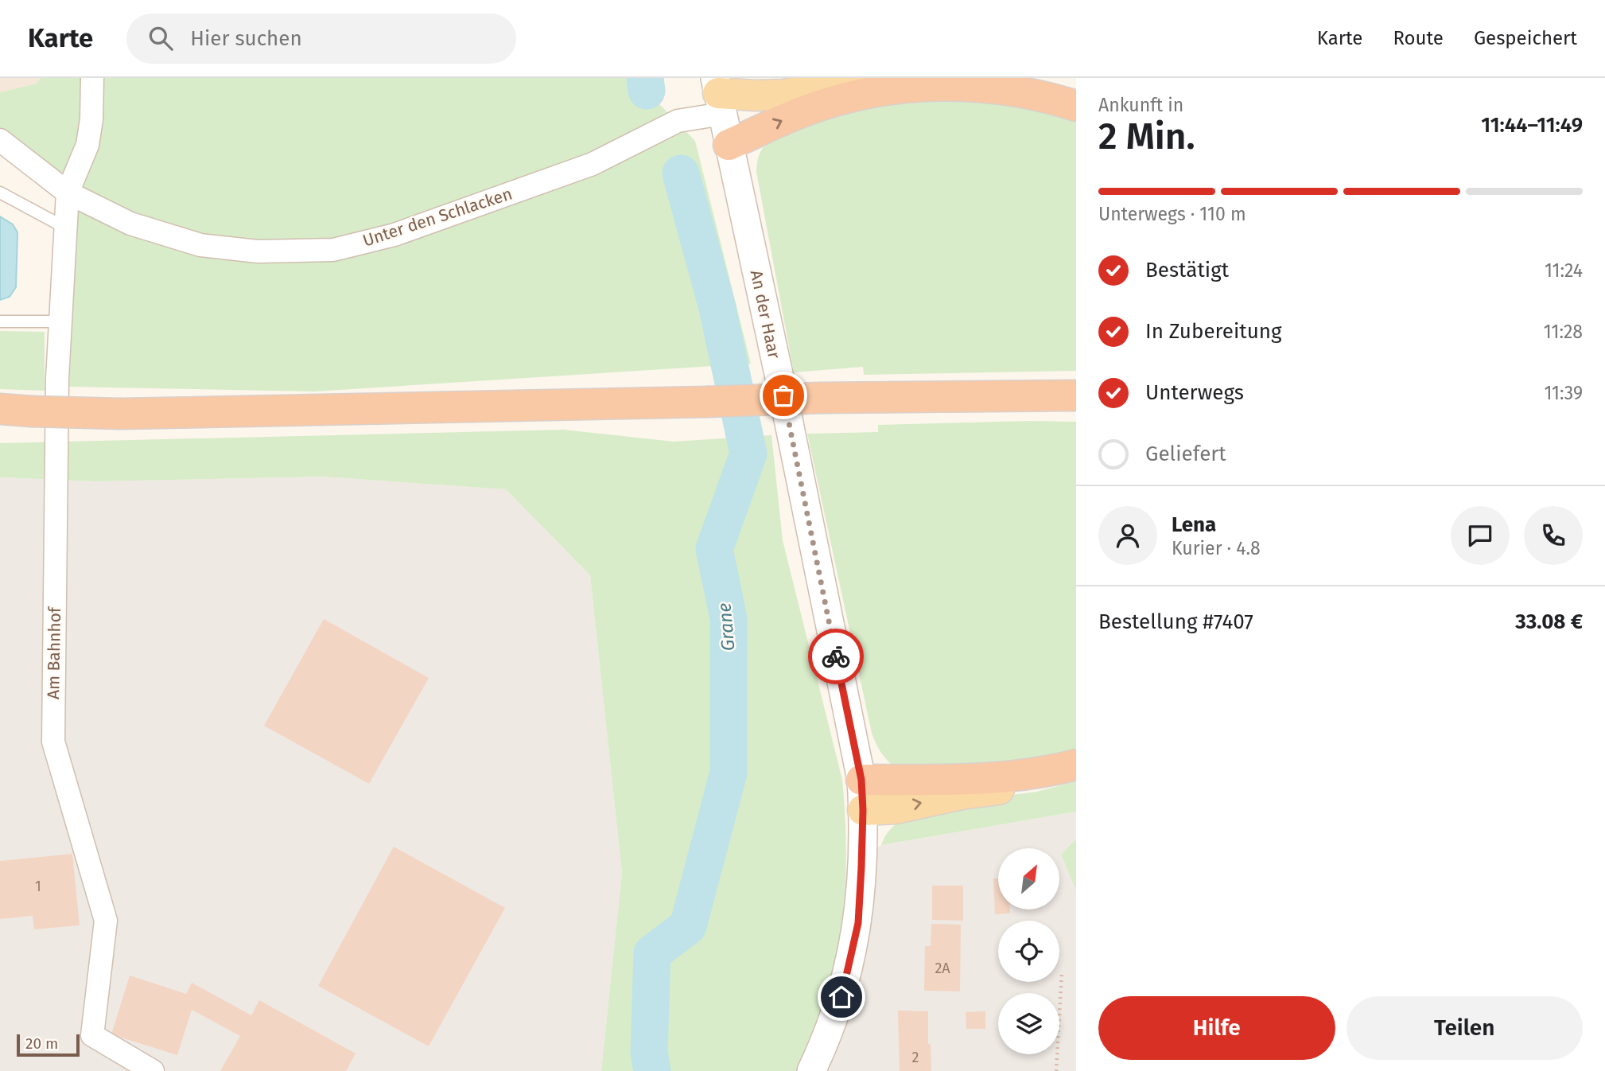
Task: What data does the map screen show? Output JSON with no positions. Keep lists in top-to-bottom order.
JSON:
{
  "streets": {
    "street": ["Unter den Schlacken", "An der Haar", "Am Bahnhof"]
  },
  "crossings": [
    ["Unter den Schlacken", "An der Haar"],
    ["Unter den Schlacken", "Am Bahnhof"]
  ],
  "water": ["Grane"],
  "house_numbers": ["1", "2A", "2"],
  "scale_bar": "20 m",
  "north": "top right",
  "page": {
    "header": "Karte",
    "search": "Hier suchen",
    "nav": ["Karte", "Route", "Gespeichert"],
    "heading": ["2 Min.", "Ankunft in", "11:44–11:49"],
    "panel": [
      "Lena",
      "Kurier · 4.8",
      "Bestellung #7407",
      "33.08 €"
    ],
    "bar": "Unterwegs · 110 m",
    "list": [
      ["Bestätigt", "11:24"],
      ["In Zubereitung", "11:28"],
      ["Unterwegs", "11:39"],
      "Geliefert"
    ],
    "buttons": ["Hilfe", "Teilen"],
    "scale": "20 m"
  }
}
